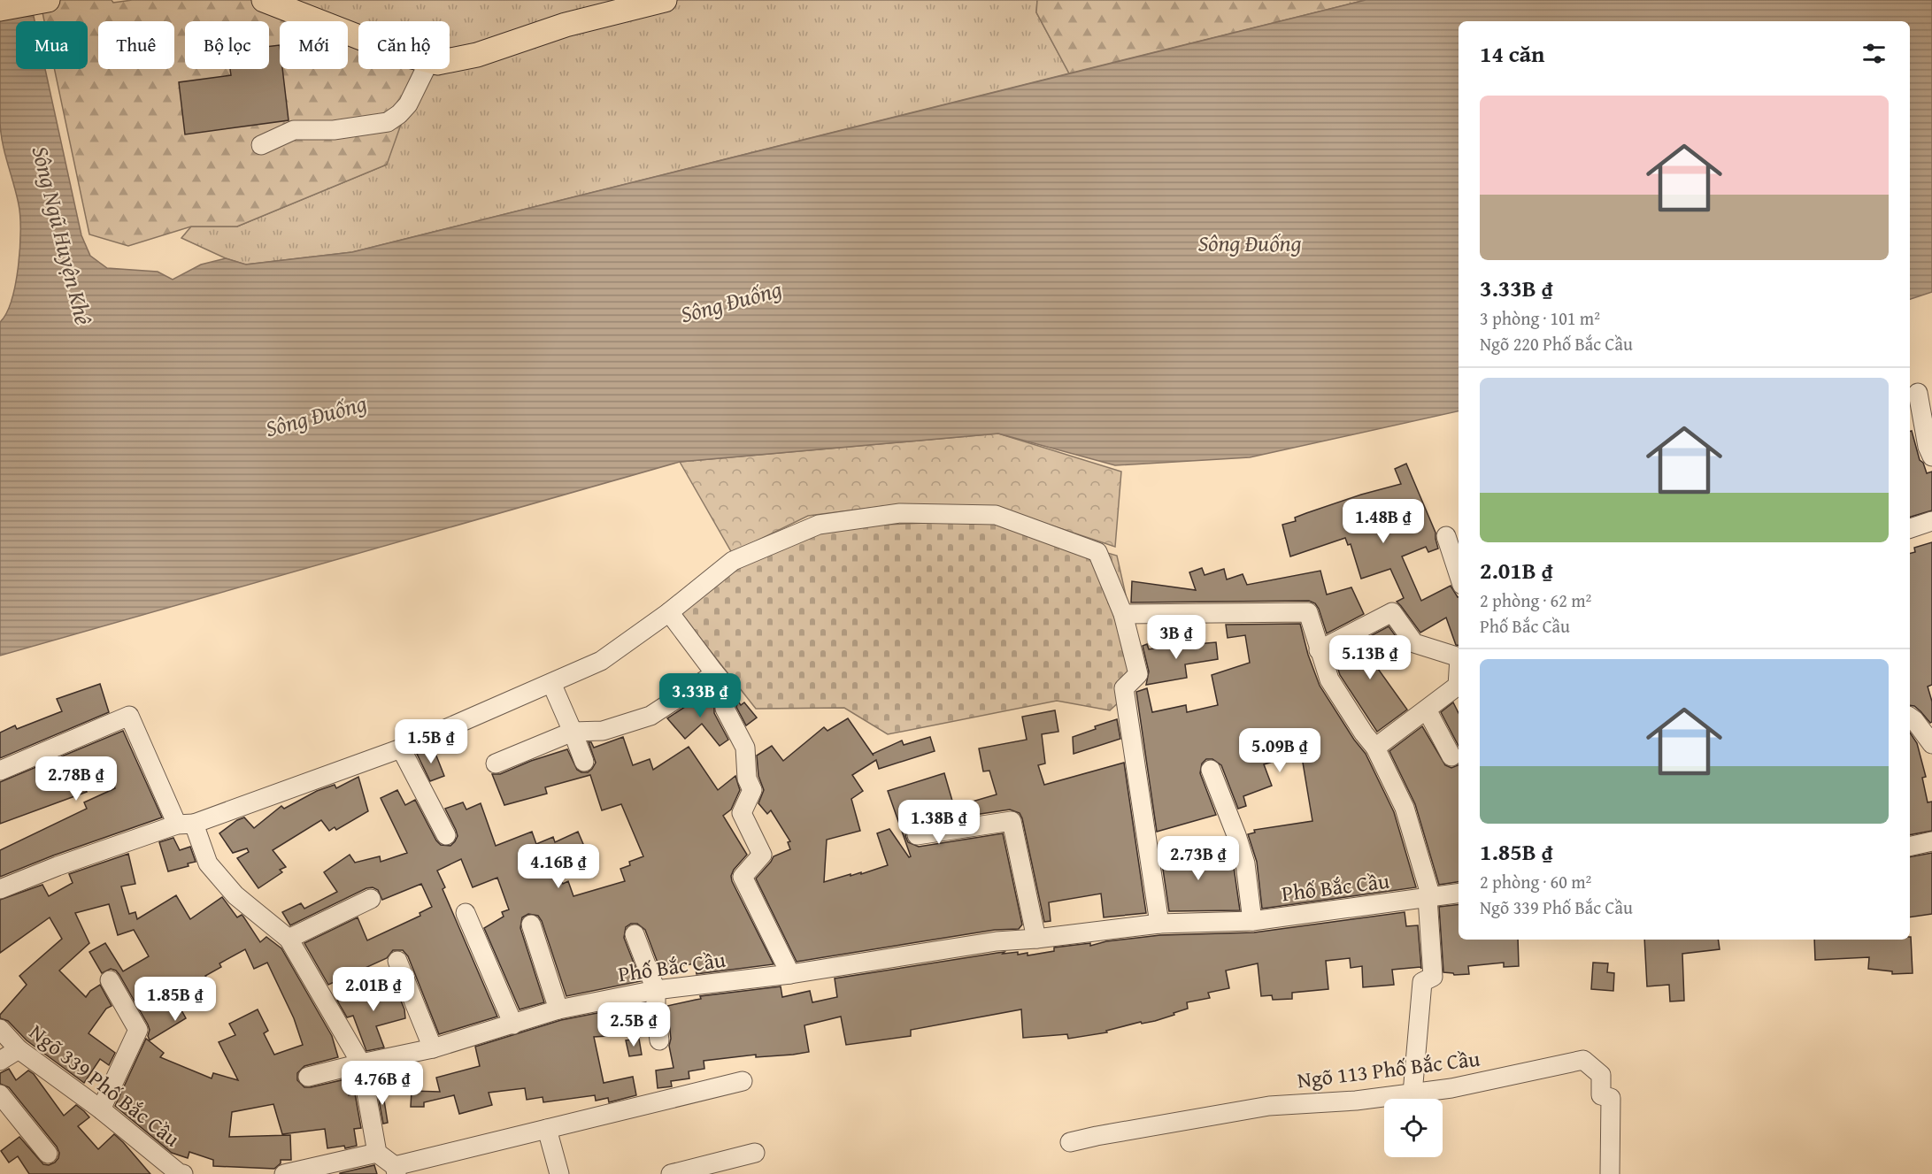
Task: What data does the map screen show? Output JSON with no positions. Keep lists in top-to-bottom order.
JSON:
{
  "streets": {
    "street": ["Phố Bắc Cầu", "Ngõ 113 Phố Bắc Cầu", "Ngõ 339 Phố Bắc Cầu"]
  },
  "water": ["Sông Ngũ Huyện Khê", "Sông Đuống"],
  "page": {
    "chip": [
      "Mua",
      "Thuê",
      "Bộ lọc",
      "Mới",
      "Căn hộ"
    ],
    "heading": "14 căn",
    "list": [
      {
        "name": "3.33B ₫",
        "note": "3 phòng · 101 m² · Ngõ 220 Phố Bắc Cầu"
      },
      {
        "name": "2.01B ₫",
        "note": "2 phòng · 62 m² · Phố Bắc Cầu"
      },
      {
        "name": "1.85B ₫",
        "note": "2 phòng · 60 m² · Ngõ 339 Phố Bắc Cầu"
      }
    ],
    "price": [
      "1.48B ₫",
      "3B ₫",
      "5.13B ₫",
      "3.33B ₫",
      "1.5B ₫",
      "5.09B ₫",
      "2.78B ₫",
      "1.38B ₫",
      "2.73B ₫",
      "4.16B ₫",
      "2.01B ₫",
      "1.85B ₫",
      "2.5B ₫",
      "4.76B ₫"
    ]
  }
}
